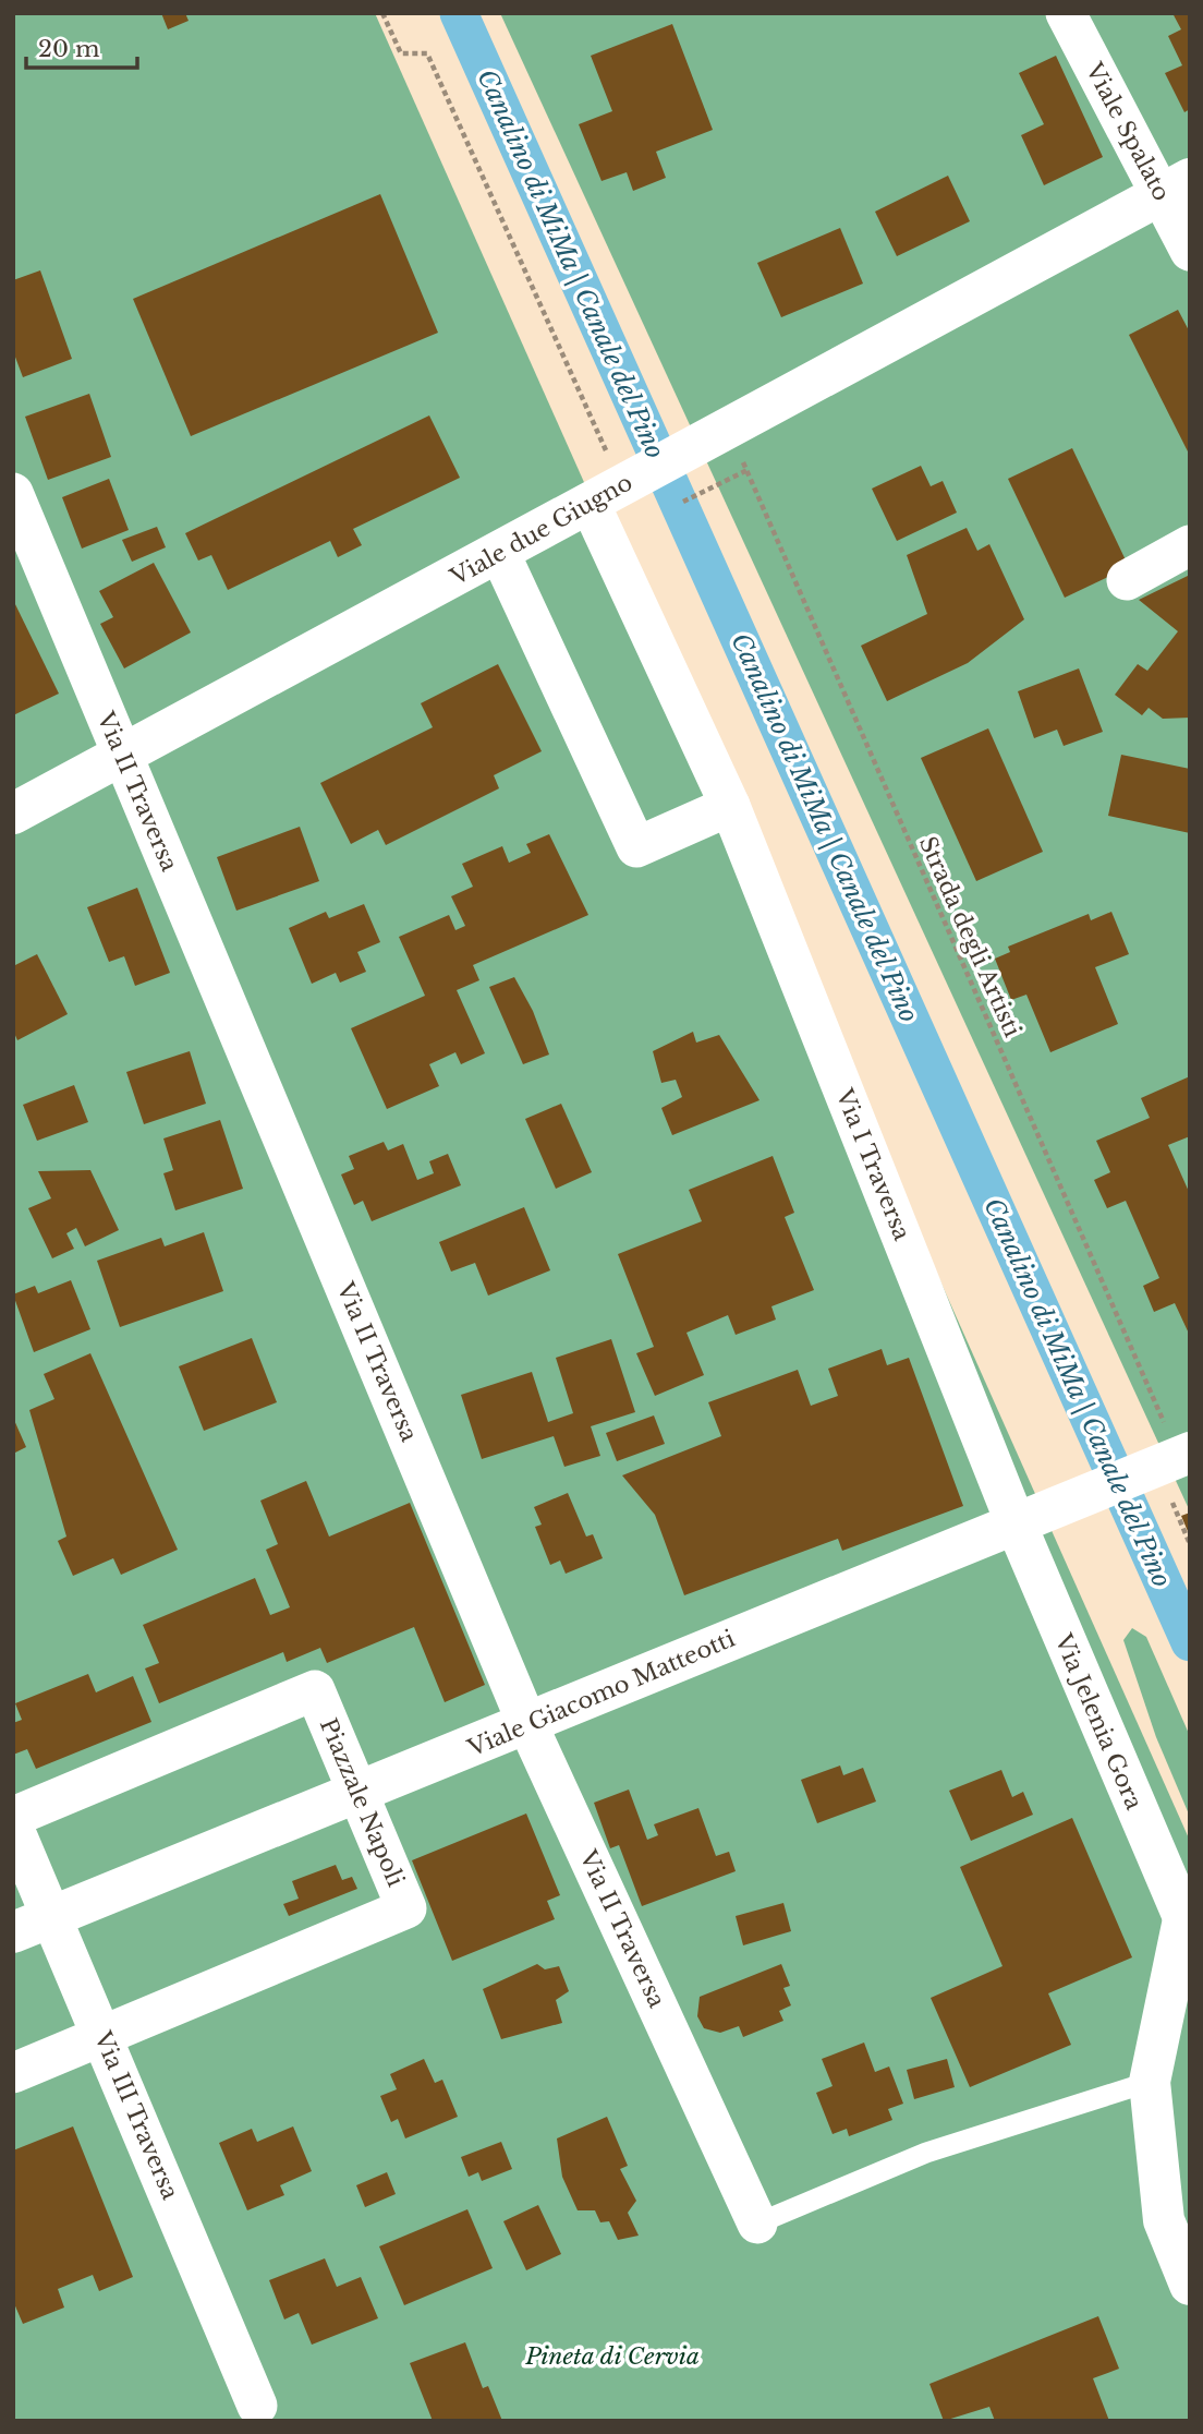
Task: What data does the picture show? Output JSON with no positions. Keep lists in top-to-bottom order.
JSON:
{
  "streets": {
    "street": [
      "Viale Spalato",
      "Viale due Giugno",
      "Via II Traversa",
      "Via I Traversa",
      "Viale Giacomo Matteotti",
      "Via Jelenia Gora",
      "Piazzale Napoli",
      "Via III Traversa"
    ],
    "path": ["Strada degli Artisti"]
  },
  "crossings": [
    ["Viale Spalato", "Viale due Giugno"],
    ["Viale due Giugno", "Via II Traversa"],
    ["Viale due Giugno", "Strada degli Artisti"],
    ["Viale due Giugno", "Via I Traversa"],
    ["Via II Traversa", "Viale Giacomo Matteotti"],
    ["Strada degli Artisti", "Viale Giacomo Matteotti"],
    ["Via I Traversa", "Viale Giacomo Matteotti"],
    ["Via I Traversa", "Via Jelenia Gora"],
    ["Viale Giacomo Matteotti", "Via Jelenia Gora"],
    ["Viale Giacomo Matteotti", "Piazzale Napoli"],
    ["Viale Giacomo Matteotti", "Via III Traversa"],
    ["Piazzale Napoli", "Via III Traversa"]
  ],
  "water": ["Canalino di MiMa | Canale del Pino"],
  "parks": ["Pineta di Cervia"],
  "scale_bar": "20 m"
}
